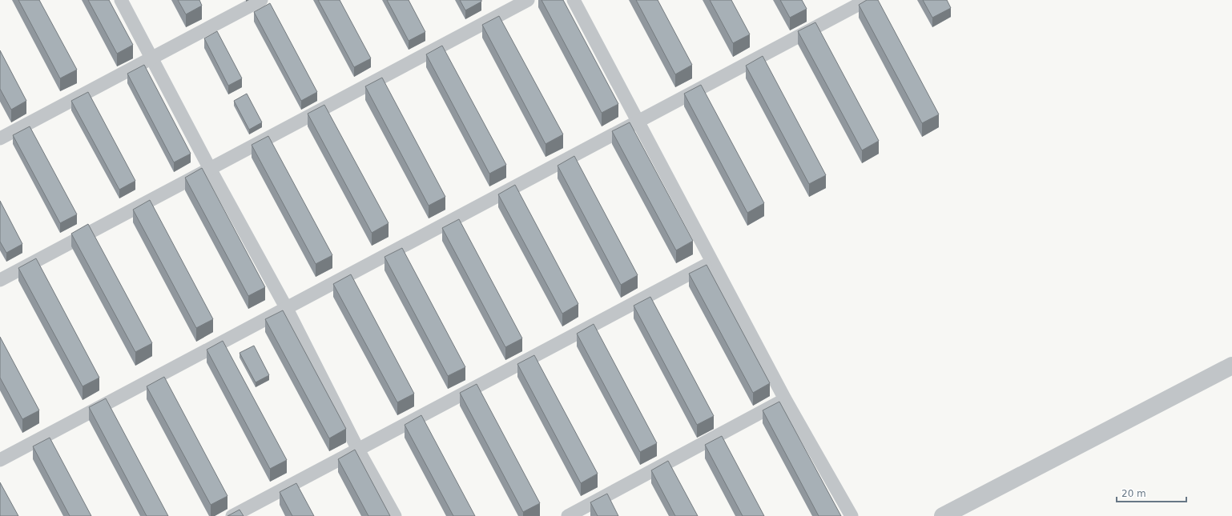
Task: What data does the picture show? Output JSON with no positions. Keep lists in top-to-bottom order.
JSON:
{
  "scale_bar": "20 m"
}
